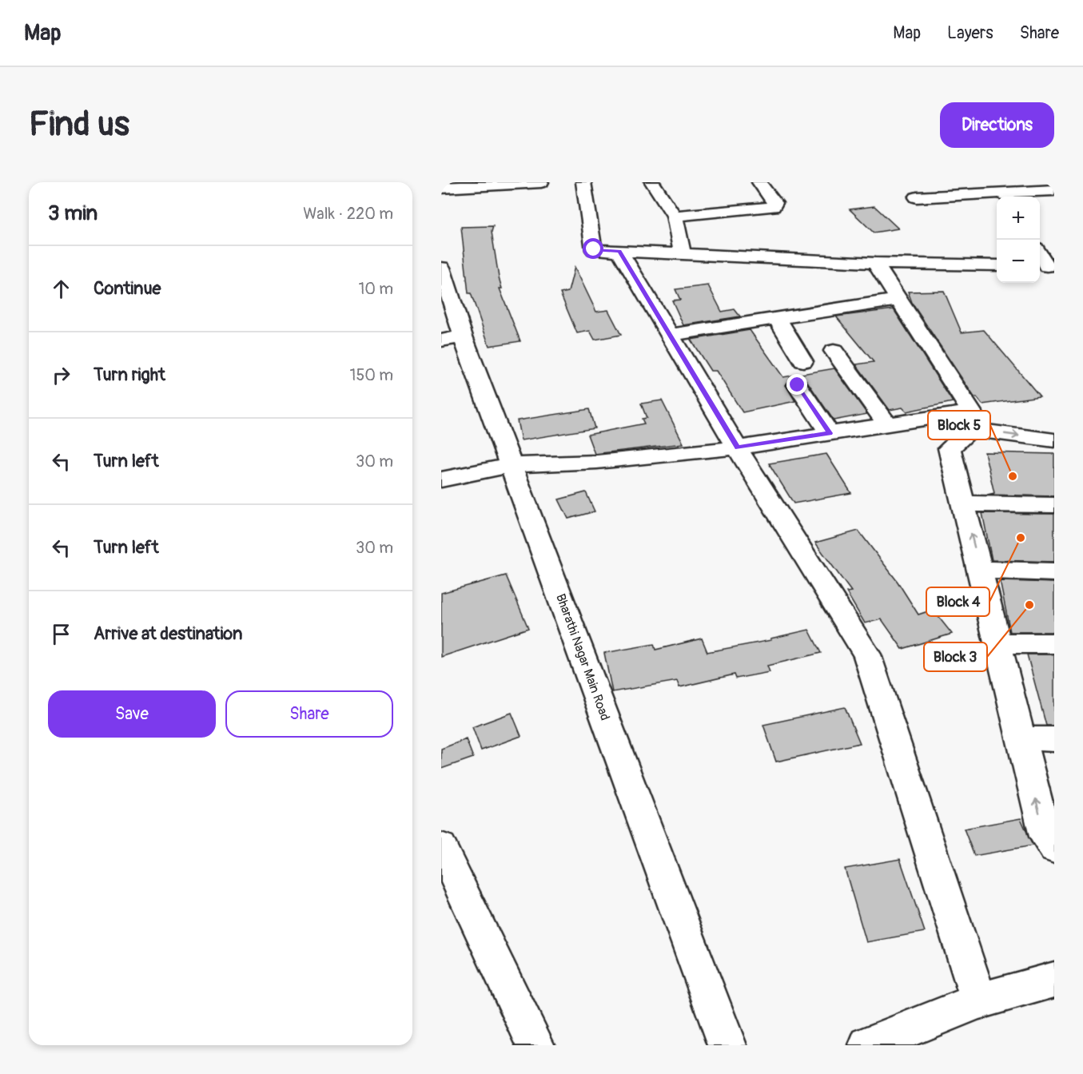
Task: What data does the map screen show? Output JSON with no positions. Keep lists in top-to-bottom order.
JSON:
{
  "streets": {
    "street": ["Bharathi Nagar Main Road"]
  },
  "places": ["Block 5", "Block 4", "Block 3"],
  "page": {
    "header": "Map",
    "nav": ["Map", "Layers", "Share"],
    "buttons": [
      "Directions",
      ["Save", "Share"]
    ],
    "title": "Find us",
    "heading": ["3 min", "Walk · 220 m"],
    "map_buttons": ["+", "−"],
    "list": [
      ["Continue", "10 m"],
      ["Turn right", "150 m"],
      ["Turn left", "30 m"],
      ["Turn left", "30 m"],
      "Arrive at destination"
    ]
  }
}
